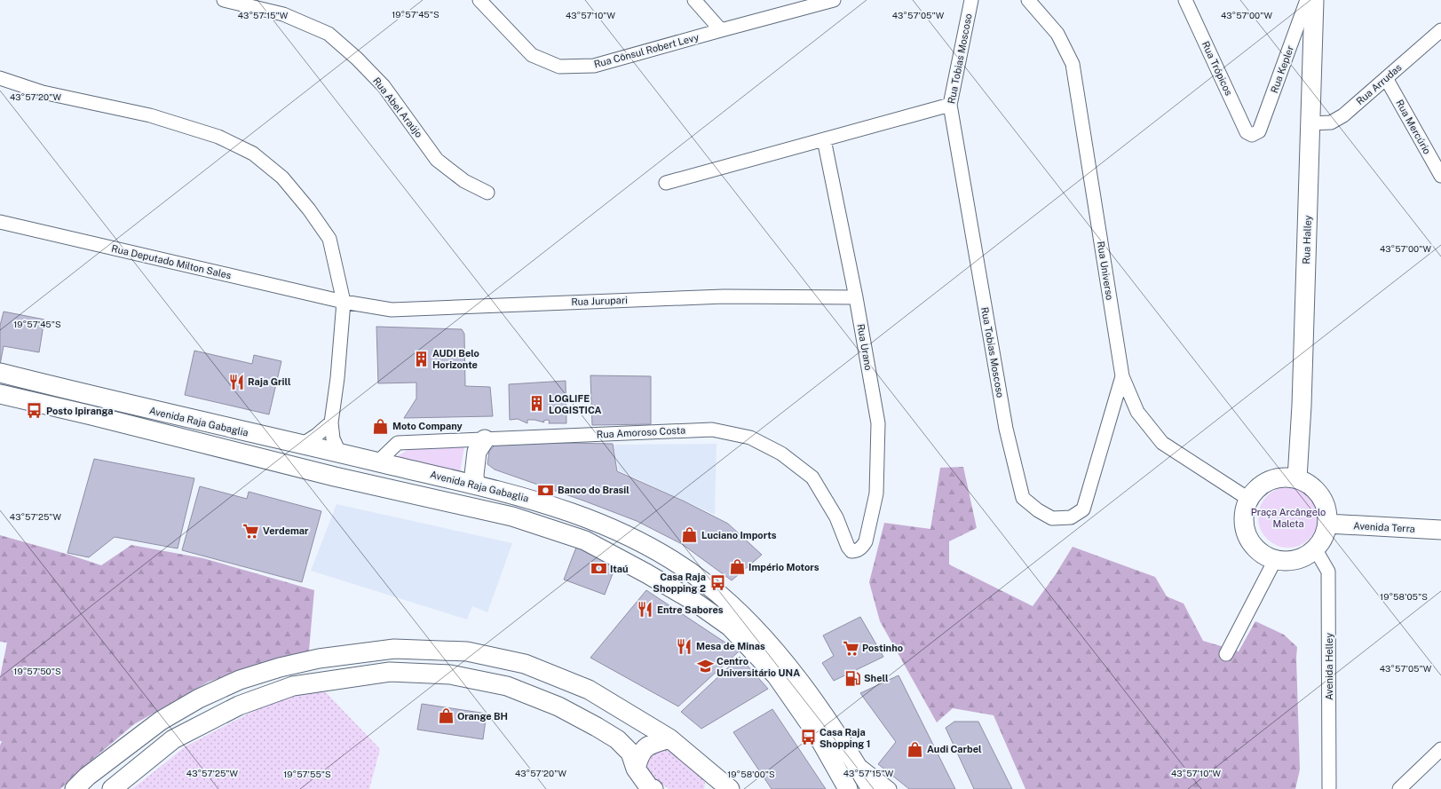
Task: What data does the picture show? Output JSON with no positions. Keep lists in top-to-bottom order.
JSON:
{
  "streets": {
    "main road": ["Rua Halley", "Avenida Raja Gabaglia", "Avenida Terra"],
    "street": [
      "Rua Cônsul Robert Levy",
      "Rua Tobias Moscoso",
      "Rua Trópicos",
      "Rua Kepler",
      "Rua Arrudas",
      "Rua Abel Araújo",
      "Rua Mercúrio",
      "Rua Deputado Milton Sales",
      "Rua Universo",
      "Rua Jurupari",
      "Rua Urano",
      "Rua Amoroso Costa",
      "Avenida Helley"
    ]
  },
  "crossings": [
    ["Rua Tobias Moscoso", "Rua Universo"],
    ["Rua Trópicos", "Rua Kepler"],
    ["Rua Arrudas", "Rua Mercúrio"],
    ["Rua Arrudas", "Rua Halley"],
    ["Rua Halley", "Rua Universo"],
    ["Rua Halley", "Avenida Terra"],
    ["Rua Halley", "Avenida Helley"],
    ["Rua Deputado Milton Sales", "Rua Jurupari"],
    ["Rua Universo", "Avenida Terra"],
    ["Rua Universo", "Avenida Helley"],
    ["Rua Jurupari", "Rua Urano"],
    ["Rua Urano", "Rua Amoroso Costa"],
    ["Avenida Raja Gabaglia", "Rua Amoroso Costa"],
    ["Avenida Terra", "Avenida Helley"]
  ],
  "parks": ["Praça Arcângelo Maleta"],
  "places": {
    "building": ["AUDI Belo Horizonte", "LOGLIFE LOGISTICA"],
    "restaurant": ["Raja Grill", "Entre Sabores", "Mesa de Minas"],
    "bus stop": ["Posto Ipiranga", "Casa Raja Shopping 2", "Casa Raja Shopping 1"],
    "shop": [
      "Moto Company",
      "Luciano Imports",
      "Império Motors",
      "Orange BH",
      "Audi Carbel"
    ],
    "bank": ["Banco do Brasil", "Itaú"],
    "supermarket": ["Verdemar", "Postinho"],
    "school or university": ["Centro Universitário UNA"],
    "fuel station": ["Shell"]
  },
  "coordinates": [
    "19°57'45\"S",
    "43°57'00\"W",
    "43°57'15\"W",
    "43°57'10\"W",
    "43°57'05\"W",
    "43°57'20\"W",
    "43°57'25\"W",
    "19°58'05\"S",
    "19°57'50\"S",
    "19°57'55\"S",
    "19°58'00\"S"
  ]
}
